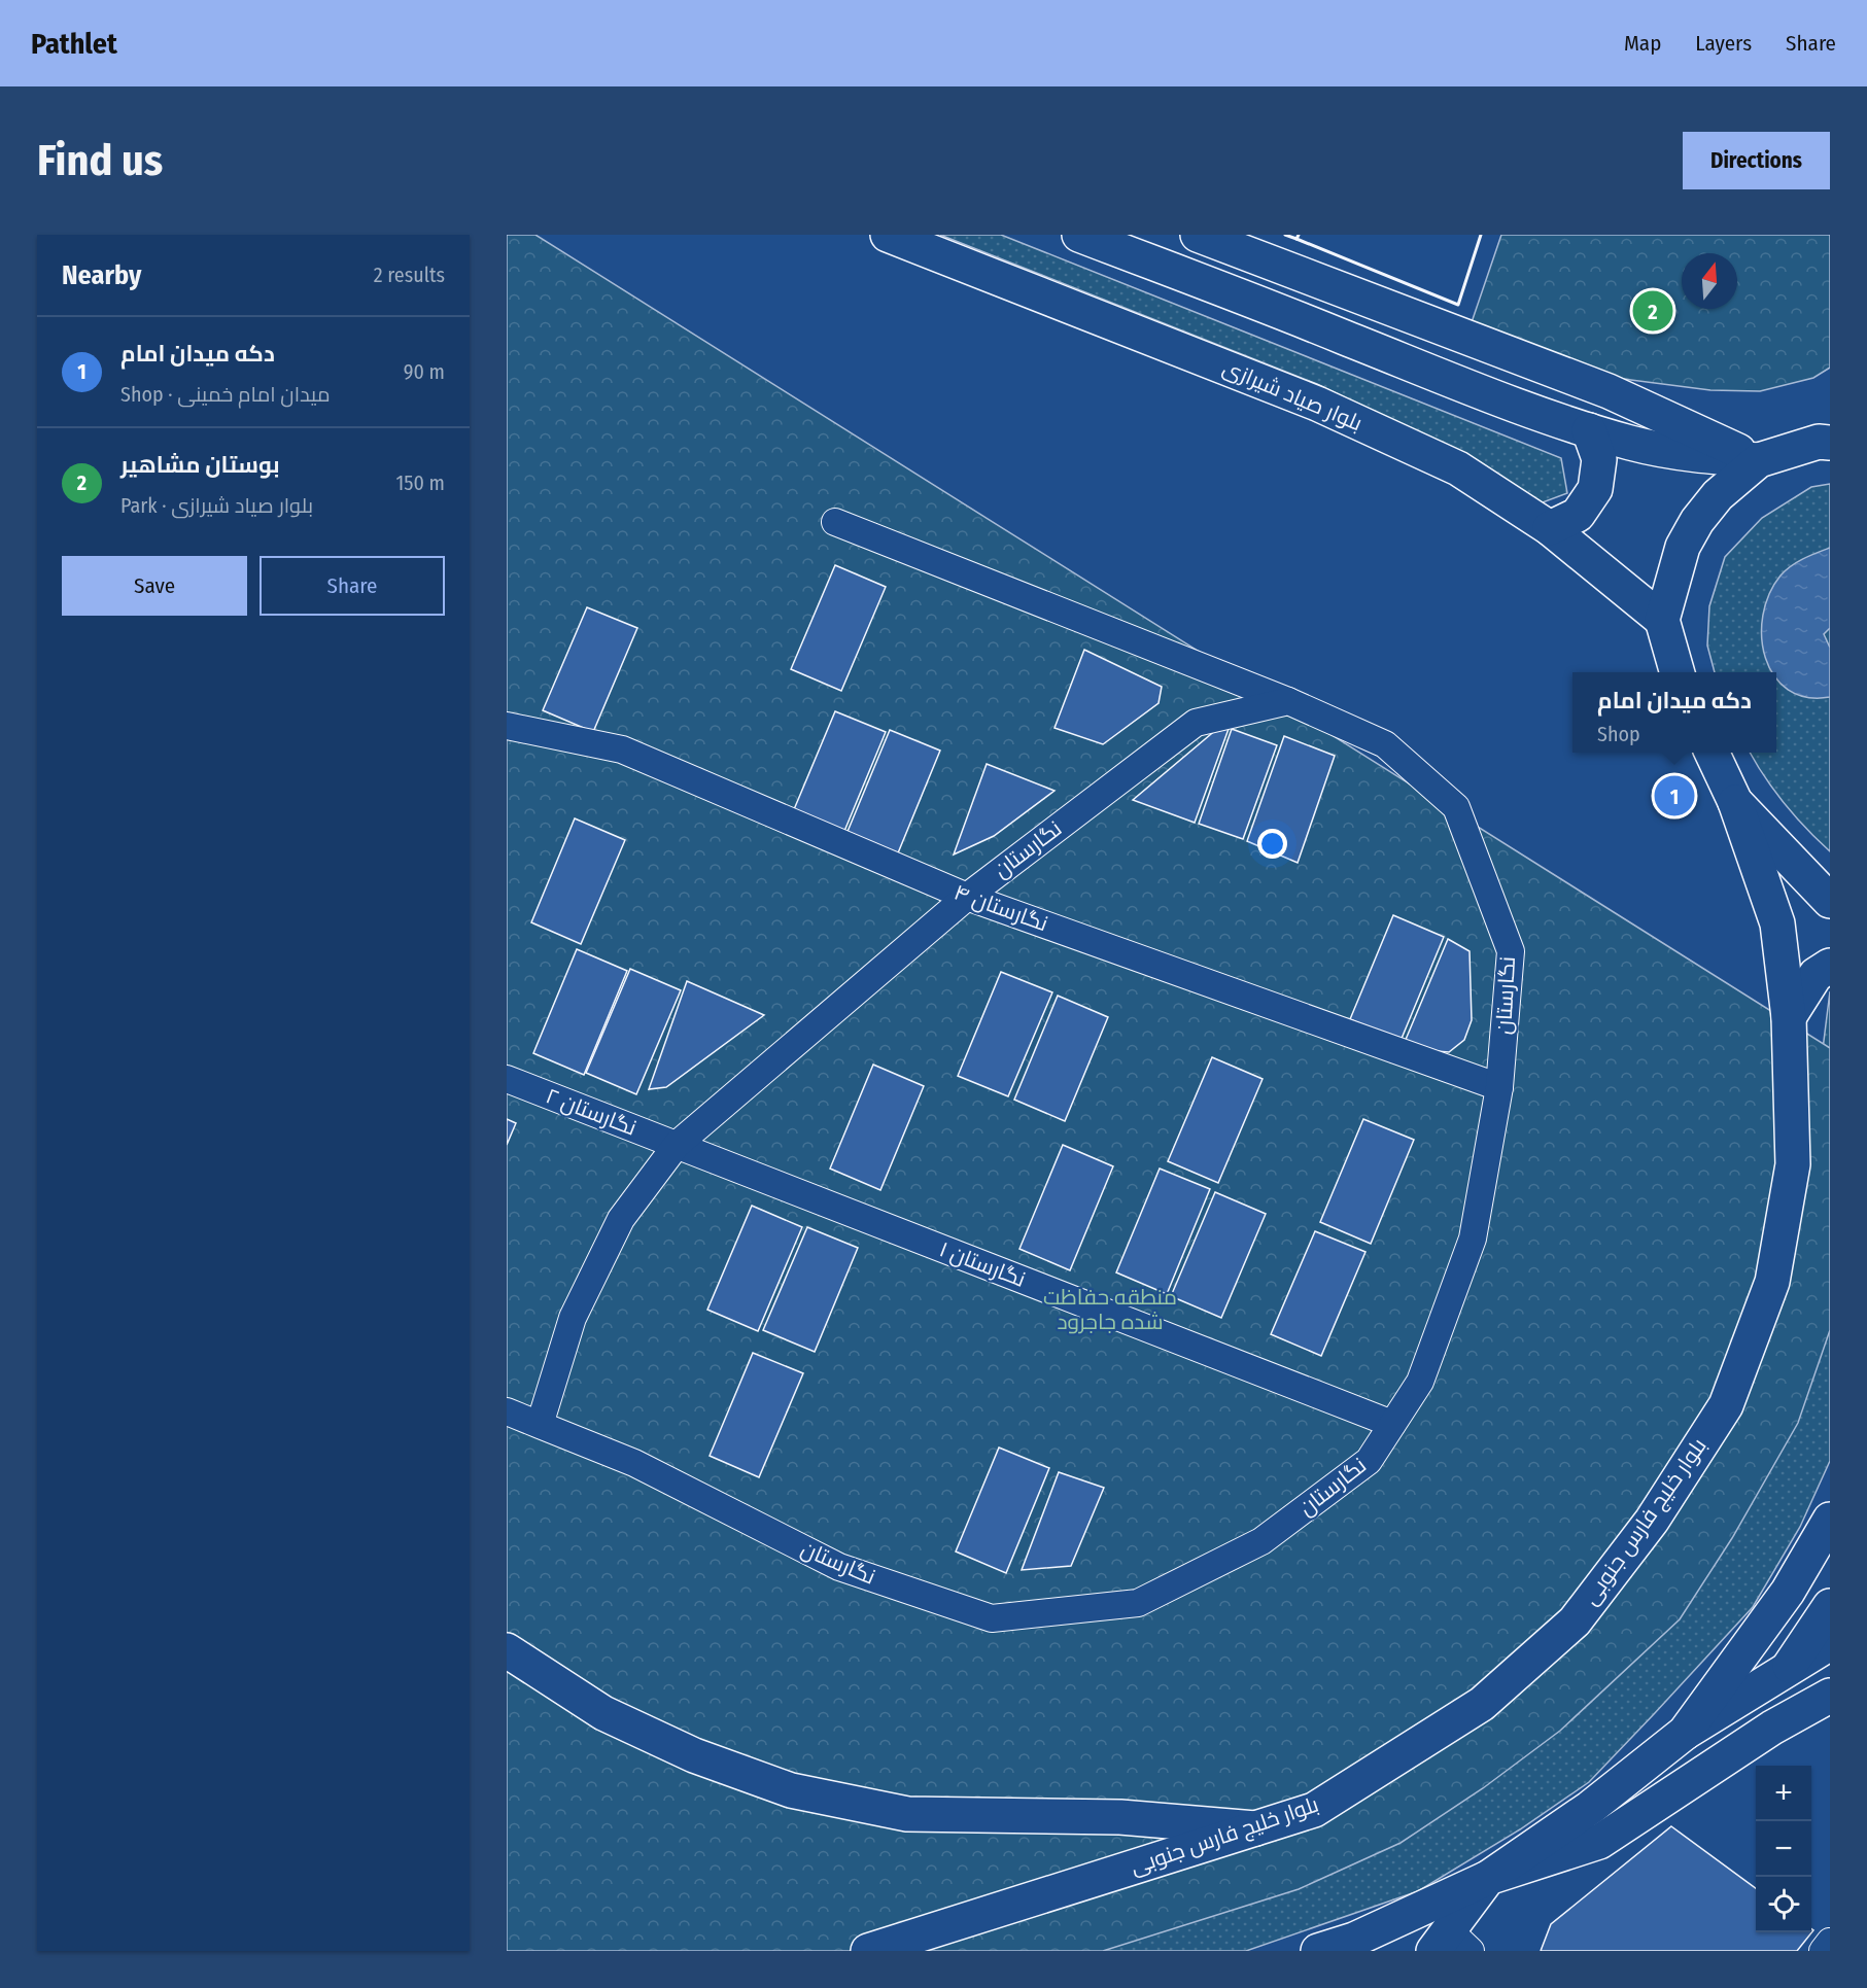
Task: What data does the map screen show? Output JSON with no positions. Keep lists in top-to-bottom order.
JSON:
{
  "streets": {
    "main road": ["بلوار صیاد شیرازی", "بلوار خلیج فارس جنوبی"],
    "street": [
      "نگارستان",
      "نگارستان ۴",
      "نگارستان ۲",
      "نگارستان ۱"
    ]
  },
  "crossings": [
    ["نگارستان", "نگارستان ۴"],
    ["نگارستان", "نگارستان ۲"],
    ["نگارستان", "نگارستان ۱"],
    ["نگارستان ۲", "نگارستان ۱"]
  ],
  "parks": ["منطقه حفاظت شده جاجرود"],
  "north": "top",
  "page": {
    "header": "Pathlet",
    "nav": ["Map", "Layers", "Share"],
    "buttons": [
      "Directions",
      ["Save", "Share"]
    ],
    "title": "Find us",
    "heading": ["Nearby", "2 results"],
    "pins": ["2", "1"],
    "list": [
      {
        "mark": "1",
        "name": "دکه میدان امام",
        "note": "Shop · میدان امام خمینی",
        "value": "90 m"
      },
      {
        "mark": "2",
        "name": "بوستان مشاهیر",
        "note": "Park · بلوار صیاد شیرازی",
        "value": "150 m"
      }
    ],
    "popup": ["دکه میدان امام", "Shop"],
    "map_buttons": ["+", "−"]
  }
}
